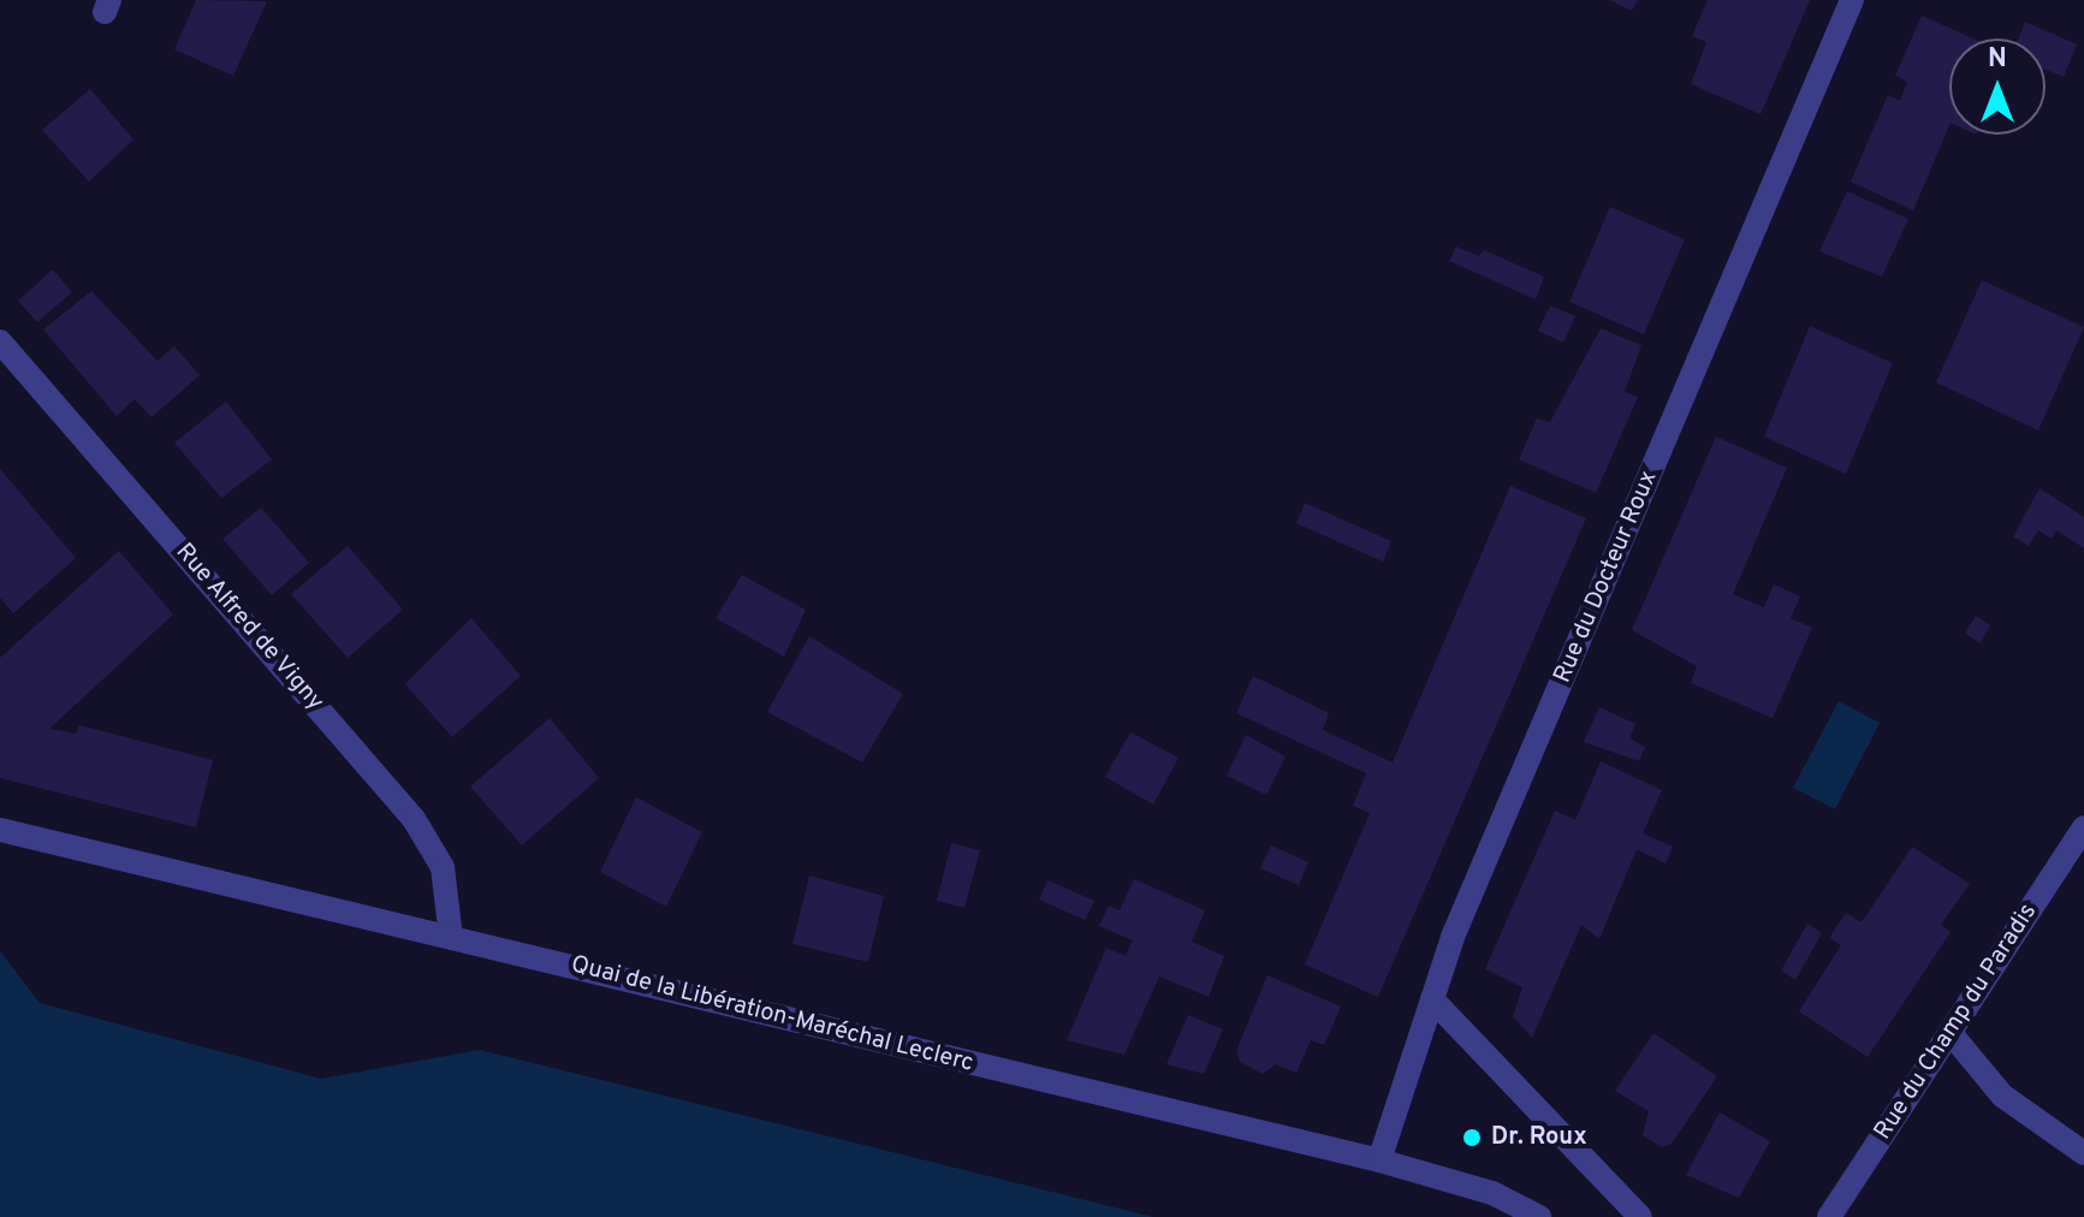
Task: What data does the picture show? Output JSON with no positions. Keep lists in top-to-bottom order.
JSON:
{
  "streets": {
    "street": [
      "Rue du Docteur Roux",
      "Rue Alfred de Vigny",
      "Quai de la Libération-Maréchal Leclerc",
      "Rue du Champ du Paradis"
    ]
  },
  "crossings": [
    ["Rue du Docteur Roux", "Quai de la Libération-Maréchal Leclerc"],
    ["Rue Alfred de Vigny", "Quai de la Libération-Maréchal Leclerc"]
  ],
  "places": ["Dr. Roux"],
  "north": "top"
}
